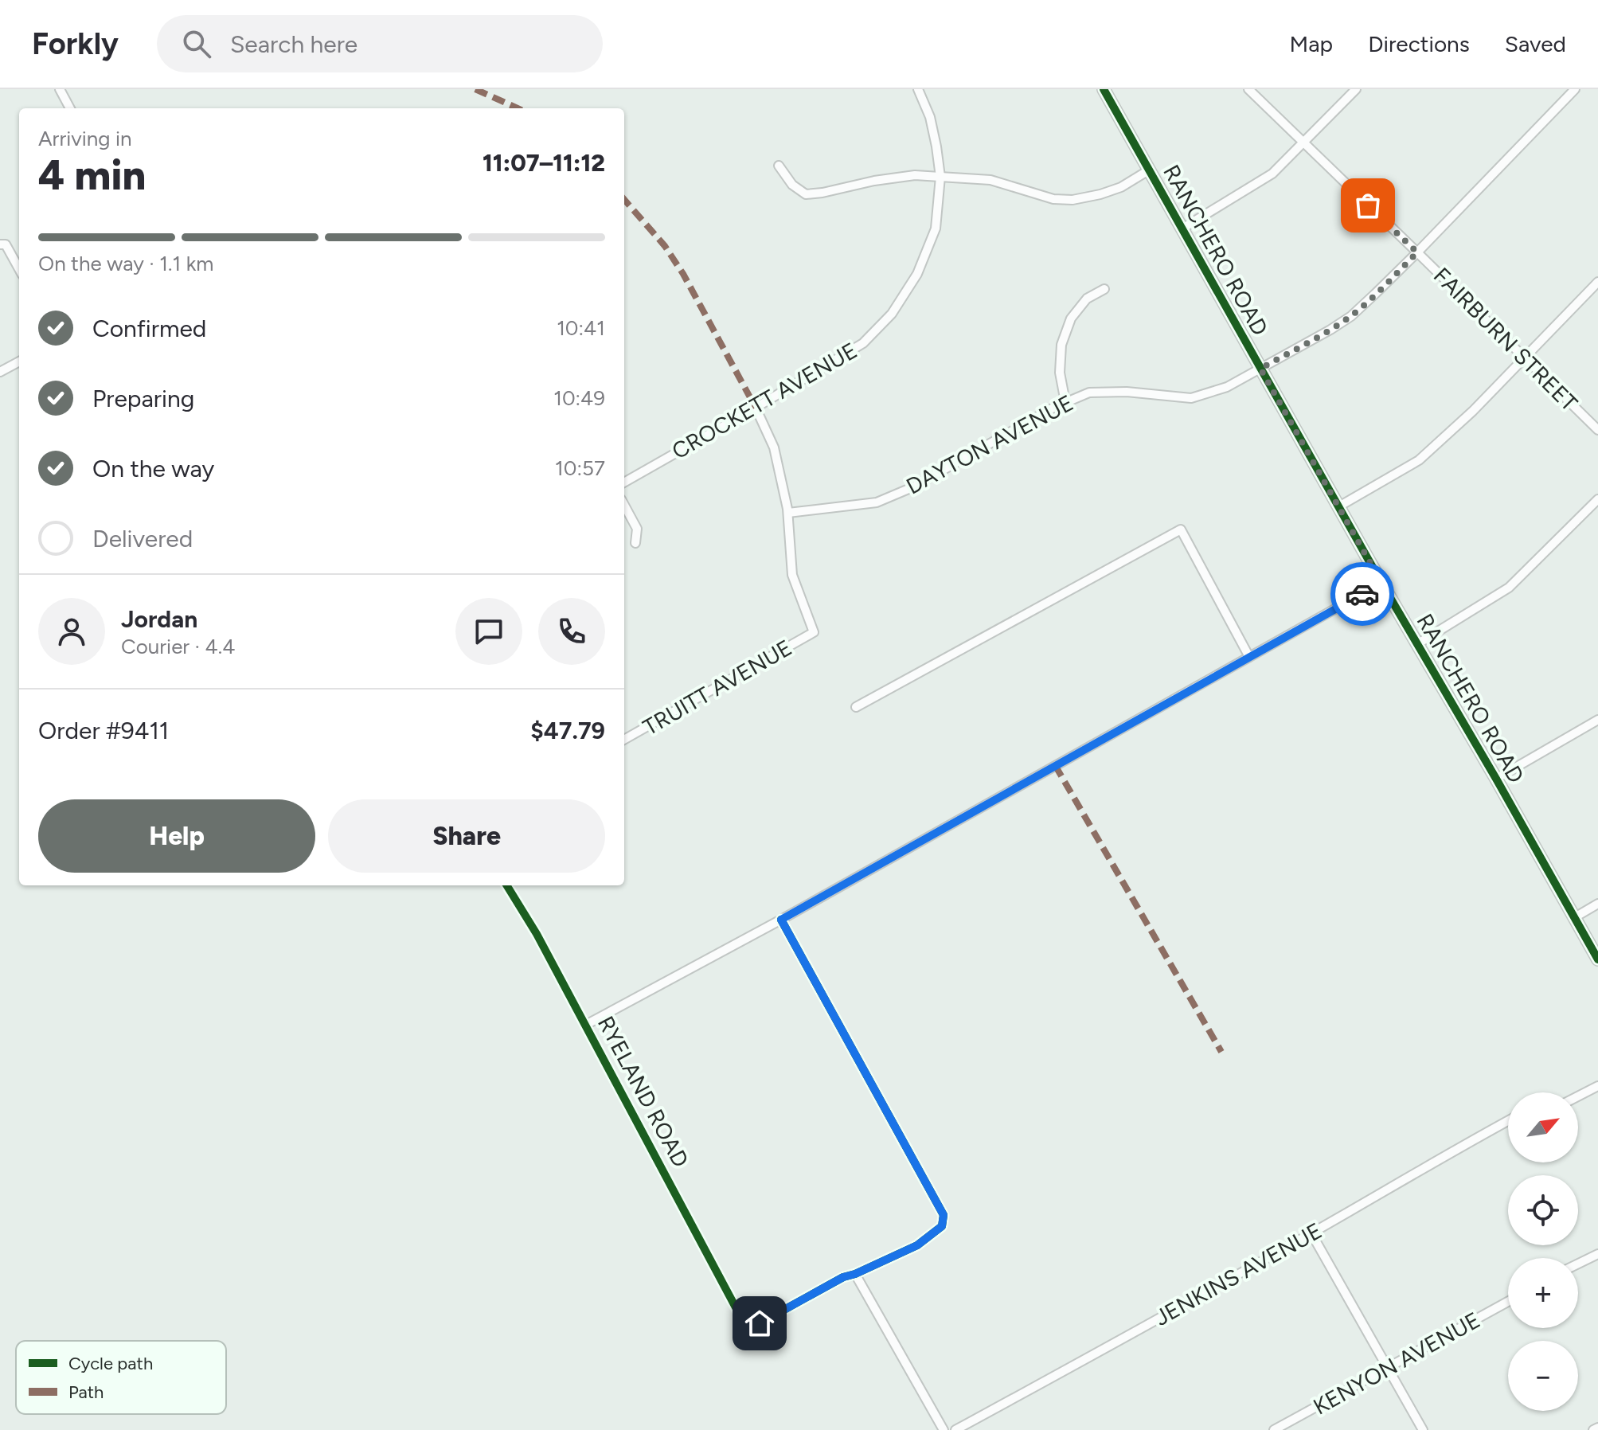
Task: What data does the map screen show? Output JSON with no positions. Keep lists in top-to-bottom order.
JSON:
{
  "streets": {
    "main road": ["RANCHERO ROAD"],
    "street": [
      "FAIRBURN STREET",
      "CROCKETT AVENUE",
      "DAYTON AVENUE",
      "TRUITT AVENUE",
      "RYELAND ROAD",
      "JENKINS AVENUE",
      "KENYON AVENUE"
    ]
  },
  "crossings": [
    ["RANCHERO ROAD", "DAYTON AVENUE"],
    ["FAIRBURN STREET", "DAYTON AVENUE"],
    ["DAYTON AVENUE", "TRUITT AVENUE"]
  ],
  "legend": ["Cycle path", "Path"],
  "north": "top right",
  "page": {
    "header": "Forkly",
    "search": "Search here",
    "nav": ["Map", "Directions", "Saved"],
    "heading": ["4 min", "Arriving in", "11:07–11:12"],
    "panel": [
      "Jordan",
      "Courier · 4.4",
      "Order #9411",
      "$47.79"
    ],
    "bar": "On the way · 1.1 km",
    "list": [
      ["Confirmed", "10:41"],
      ["Preparing", "10:49"],
      ["On the way", "10:57"],
      "Delivered"
    ],
    "buttons": ["Help", "Share"],
    "map_buttons": ["+", "−"]
  }
}
